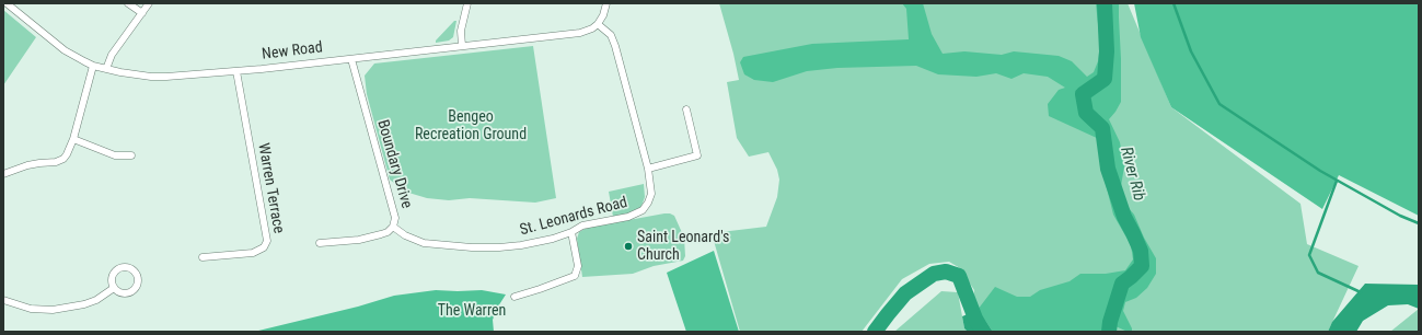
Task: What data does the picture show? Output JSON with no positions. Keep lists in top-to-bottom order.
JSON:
{
  "streets": {
    "street": [
      "New Road",
      "Boundary Drive",
      "Warren Terrace",
      "St. Leonards Road"
    ]
  },
  "crossings": [
    ["New Road", "Boundary Drive"],
    ["New Road", "Warren Terrace"],
    ["New Road", "St. Leonards Road"],
    ["Boundary Drive", "St. Leonards Road"]
  ],
  "water": ["River Rib"],
  "parks": ["Bengeo Recreation Ground", "The Warren"],
  "places": ["Saint Leonard's Church"]
}
